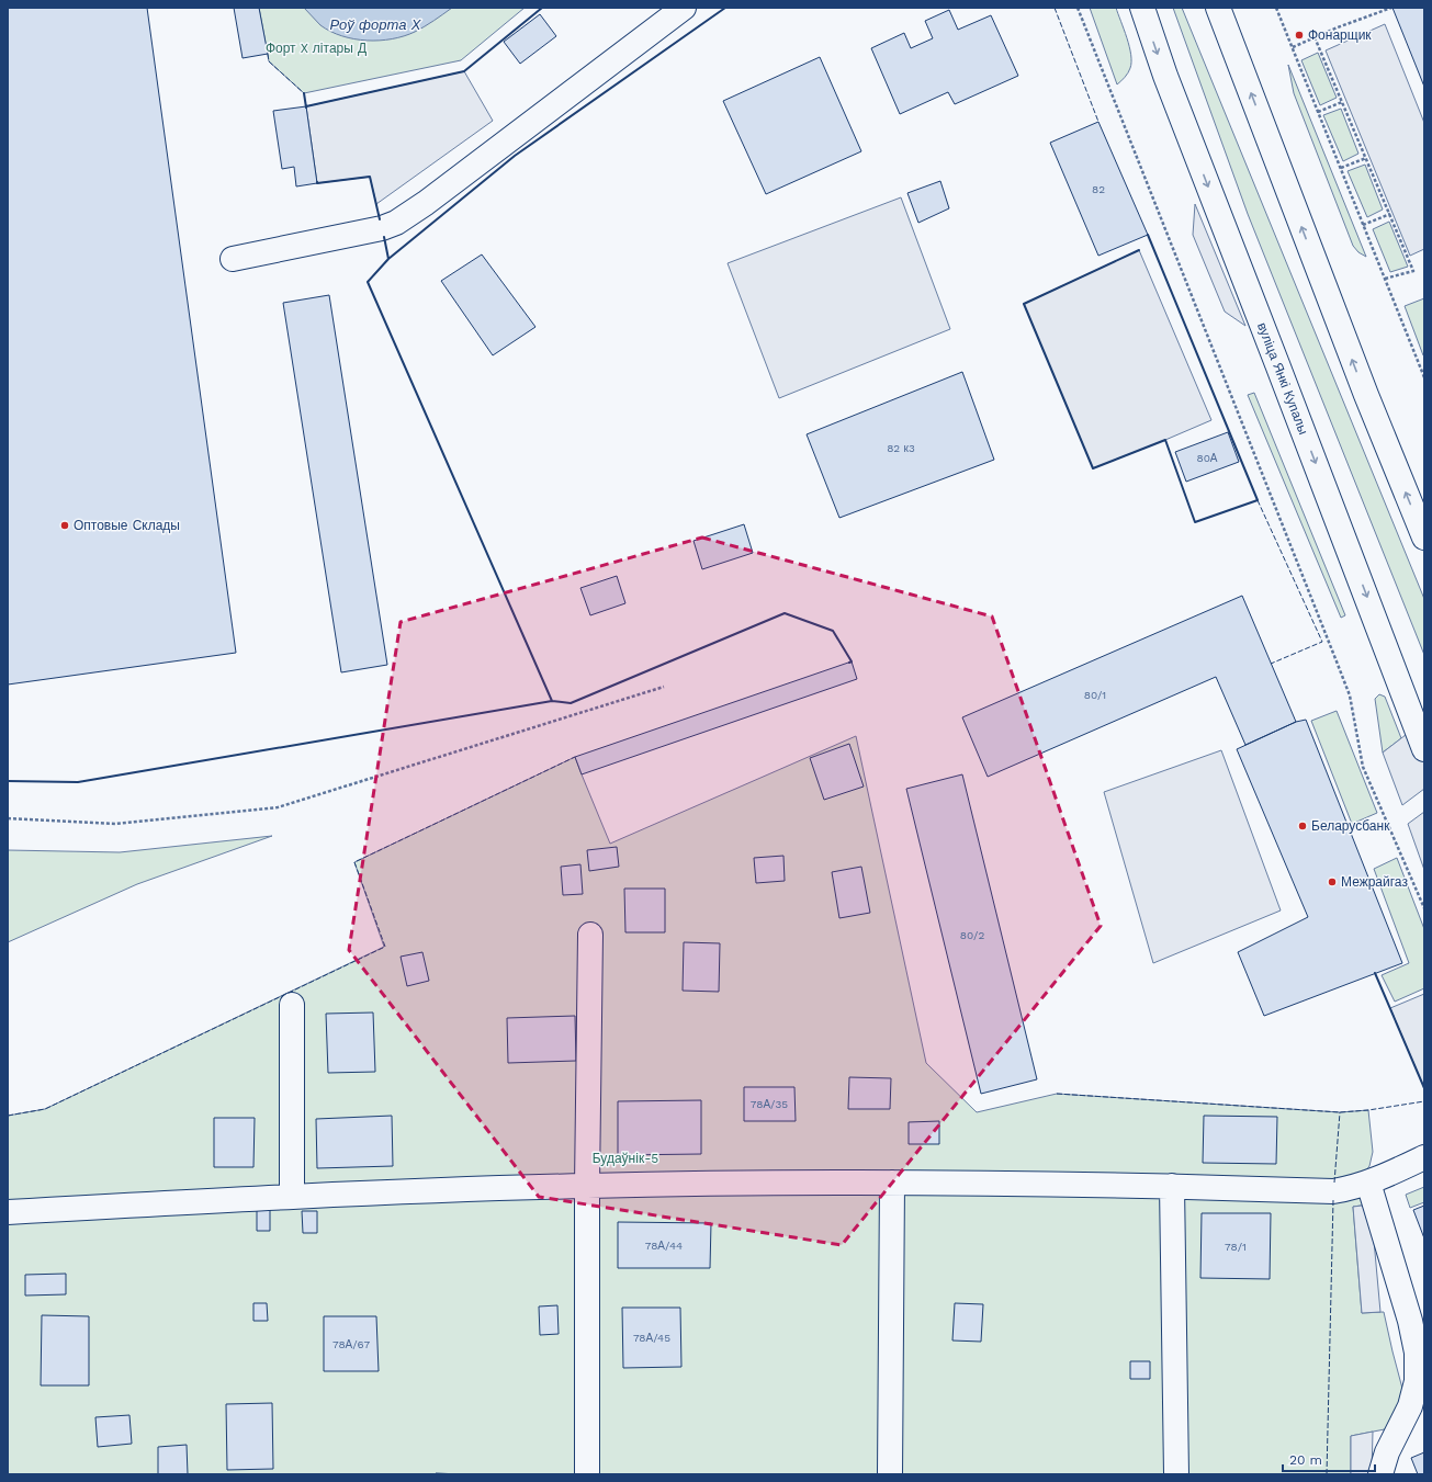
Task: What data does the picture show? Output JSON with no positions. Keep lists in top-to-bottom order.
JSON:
{
  "streets": {
    "main road": ["вуліца Янкі Купалы"]
  },
  "water": ["Роў форта Х"],
  "parks": ["Форт X літары Д", "Будаўнік-5"],
  "places": [
    "Фонарщик",
    "Оптовые Склады",
    "Беларусбанк",
    "Межрайгаз"
  ],
  "house_numbers": [
    "82",
    "82 к3",
    "80А",
    "80/1",
    "80/2",
    "78А/35",
    "78А/44",
    "78/1",
    "78А/45",
    "78А/67"
  ],
  "scale_bar": "20 m"
}
